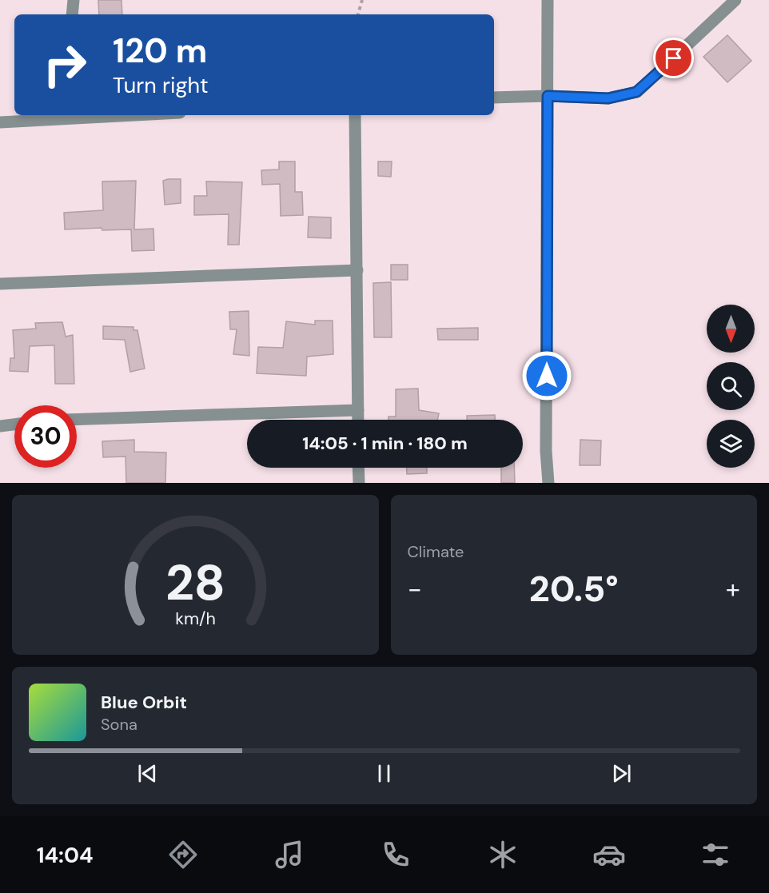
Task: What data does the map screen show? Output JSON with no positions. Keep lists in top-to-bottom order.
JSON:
{
  "north": "bottom",
  "page": {
    "turn": ["120 m", "Turn right"],
    "limit": "30",
    "trip": "14:05 · 1 min · 180 m",
    "tile": "Climate",
    "heat": ["−", "20.5°", "+"],
    "song": ["Blue Orbit", "Sona"],
    "tabs": "14:04",
    "gauge": ["28", "km/h"]
  }
}
